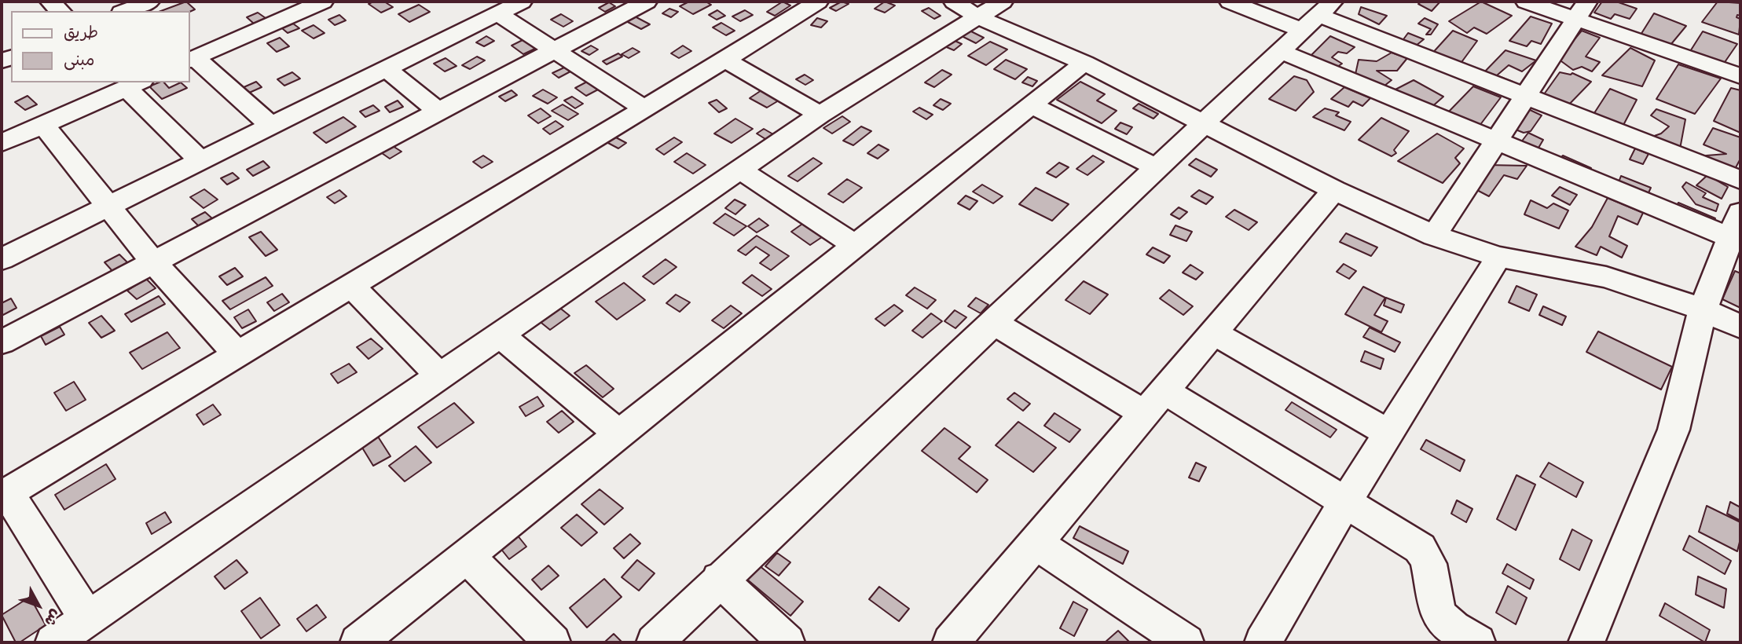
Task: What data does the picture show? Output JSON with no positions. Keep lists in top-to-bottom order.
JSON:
{
  "legend": ["طريق", "مبنى"],
  "north": "bottom right"
}
